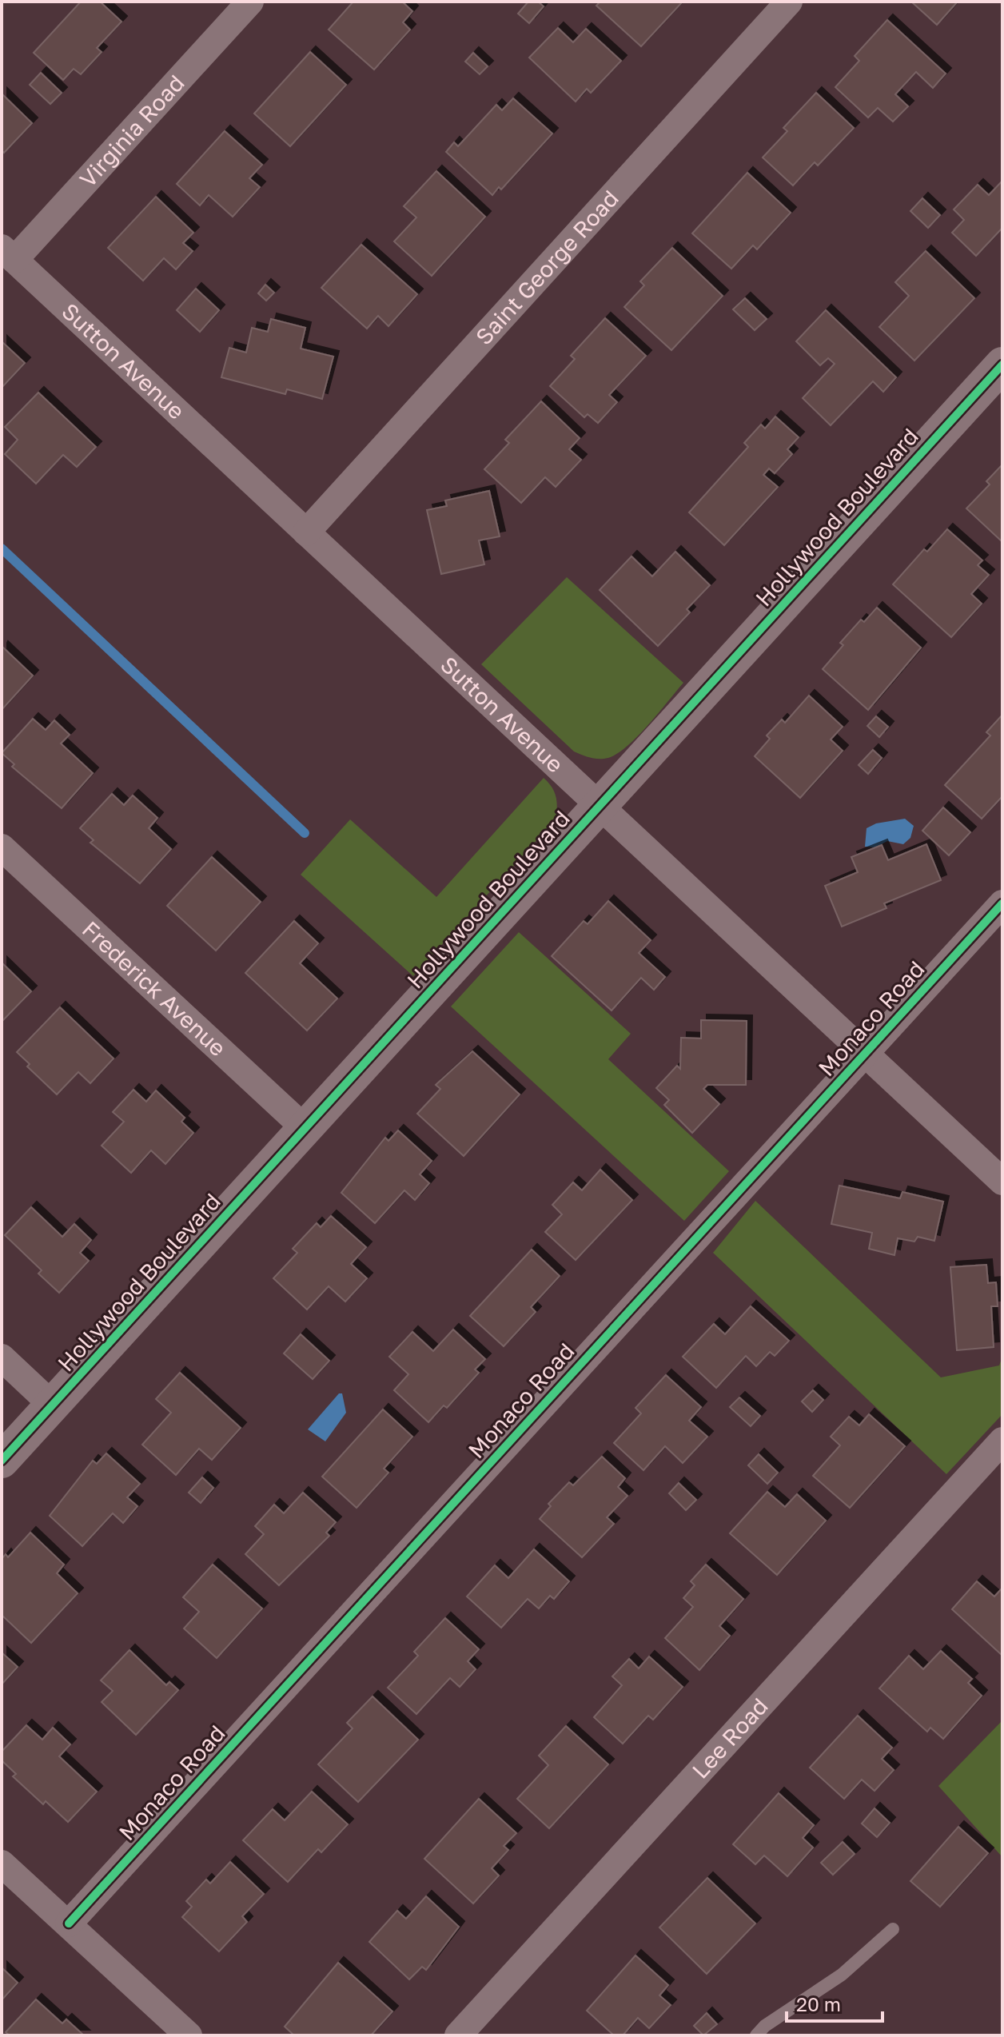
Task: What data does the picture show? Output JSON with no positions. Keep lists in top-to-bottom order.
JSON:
{
  "streets": {
    "street": [
      "Virginia Road",
      "Saint George Road",
      "Sutton Avenue",
      "Hollywood Boulevard",
      "Frederick Avenue",
      "Monaco Road",
      "Lee Road"
    ]
  },
  "crossings": [
    ["Virginia Road", "Sutton Avenue"],
    ["Saint George Road", "Sutton Avenue"],
    ["Sutton Avenue", "Hollywood Boulevard"],
    ["Sutton Avenue", "Monaco Road"],
    ["Hollywood Boulevard", "Frederick Avenue"]
  ],
  "scale_bar": "20 m"
}
